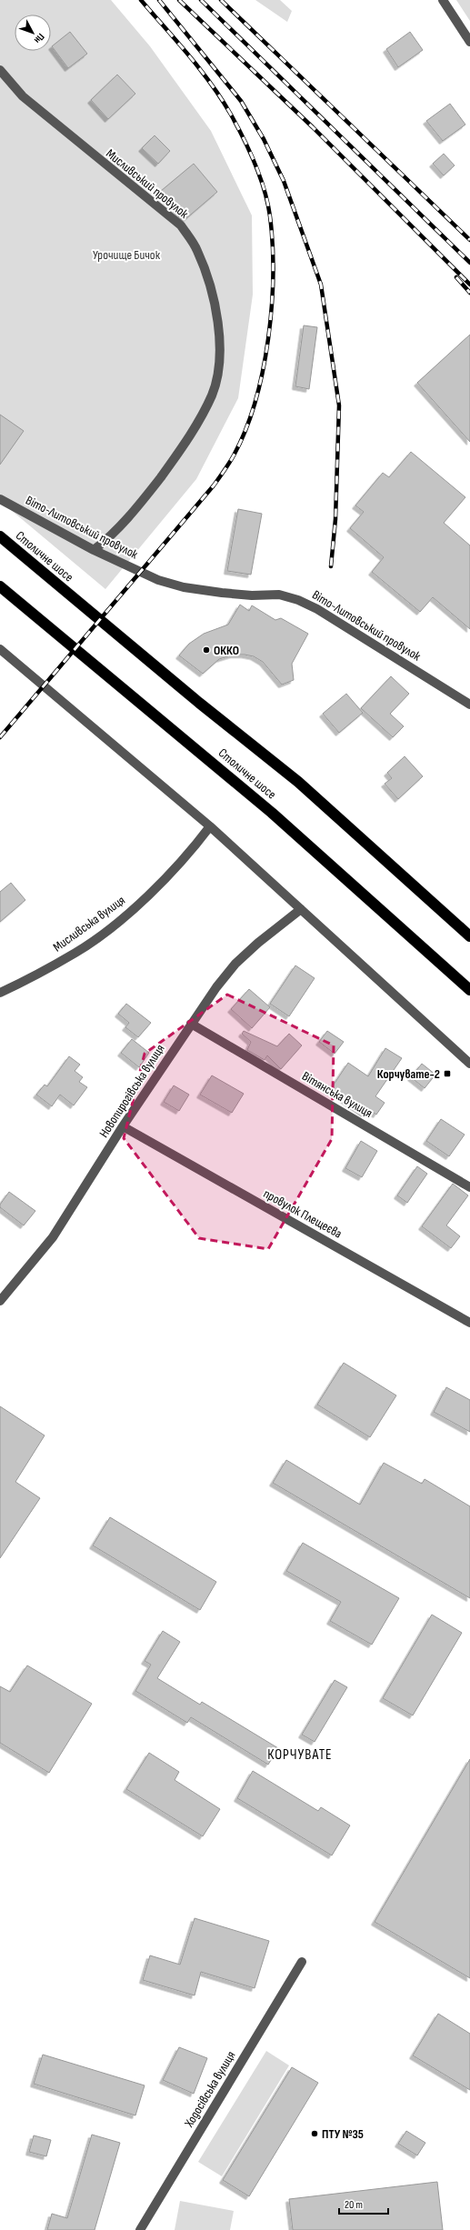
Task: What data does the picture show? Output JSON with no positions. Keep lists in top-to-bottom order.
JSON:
{
  "streets": {
    "highway": ["Столичне шосе"],
    "street": [
      "Мисливський провулок",
      "Віто-Литовський провулок",
      "Мисливська вулиця",
      "Новопирогівська вулиця",
      "Вітянська вулиця",
      "провулок Плещеєва",
      "Ходосівська вулиця"
    ]
  },
  "crossings": [
    ["Мисливський провулок", "Віто-Литовський провулок"],
    ["Новопирогівська вулиця", "Вітянська вулиця"],
    ["Новопирогівська вулиця", "провулок Плещеєва"]
  ],
  "districts": ["КОРЧУВАТЕ"],
  "parks": ["Урочище Бичок"],
  "places": {
    "other": ["ОККО", "ПТУ №35"],
    "transit": ["Корчувате-2"]
  },
  "scale_bar": "20 m",
  "north": "bottom right"
}
